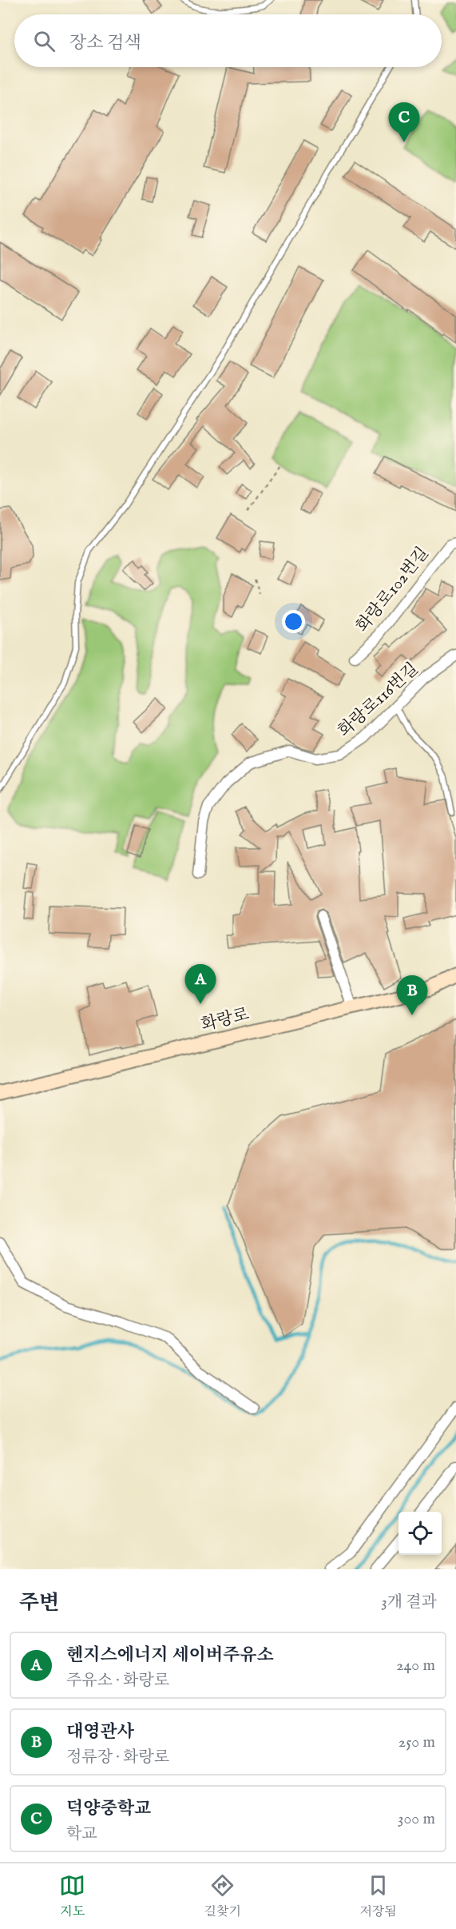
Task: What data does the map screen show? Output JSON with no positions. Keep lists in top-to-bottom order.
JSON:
{
  "streets": {
    "main road": ["화랑로"],
    "street": ["화랑로102번길", "화랑로116번길"]
  },
  "page": {
    "search": "장소 검색",
    "pins": ["C", "A", "B"],
    "heading": ["주변", "3개 결과"],
    "list": [
      {
        "mark": "A",
        "name": "헨지스에너지 세이버주유소",
        "note": "주유소 · 화랑로",
        "value": "240 m"
      },
      {
        "mark": "B",
        "name": "대영관사",
        "note": "정류장 · 화랑로",
        "value": "250 m"
      },
      {
        "mark": "C",
        "name": "덕양중학교",
        "note": "학교",
        "value": "300 m"
      }
    ],
    "nav": ["지도", "길찾기", "저장됨"]
  }
}
